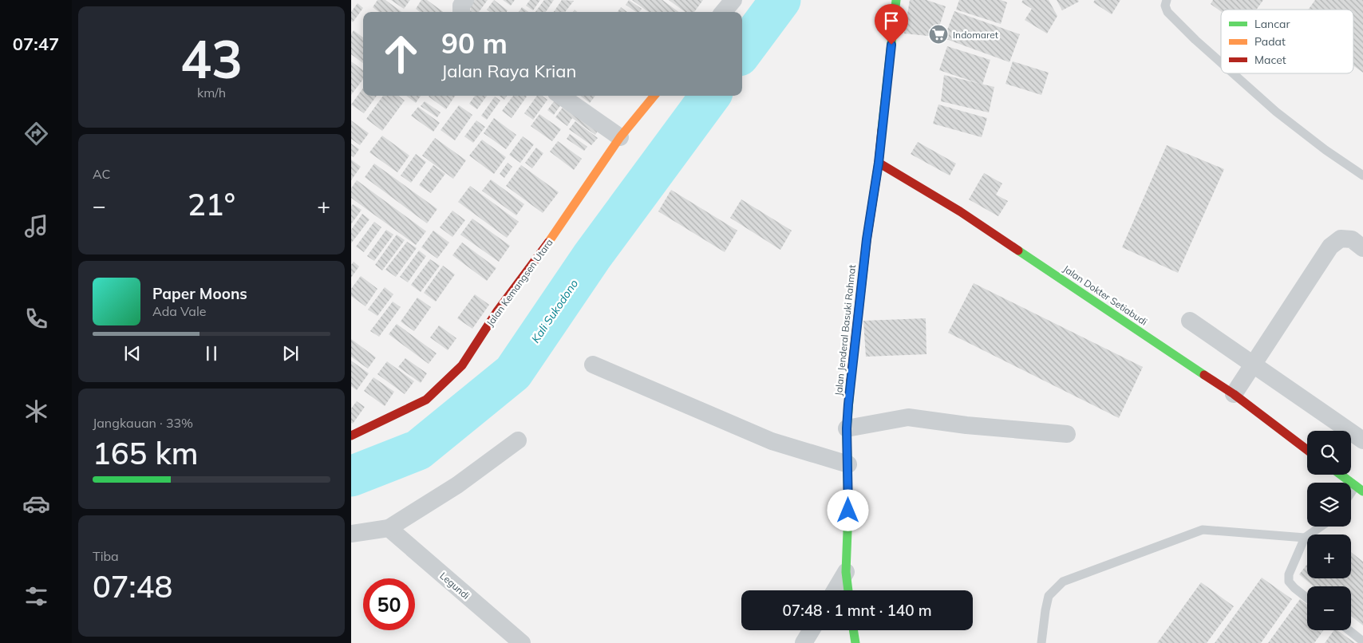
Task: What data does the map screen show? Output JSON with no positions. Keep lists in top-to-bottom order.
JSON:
{
  "streets": {
    "main road": ["Jalan Kemangsen Utara", "Jalan Dokter Setiabudi", "Jalan Jenderal Basuki Rahmat"],
    "street": ["Legundi"]
  },
  "crossings": [
    ["Jalan Dokter Setiabudi", "Jalan Jenderal Basuki Rahmat"]
  ],
  "water": ["Kali Sukodono"],
  "places": {
    "supermarket": ["Indomaret"]
  },
  "legend": ["Lancar", "Padat", "Macet"],
  "page": {
    "tabs": "07:47",
    "tile": [
      ["43", "km/h"],
      "AC",
      ["Jangkauan · 33%", "165 km"],
      ["Tiba", "07:48"]
    ],
    "turn": ["90 m", "Jalan Raya Krian"],
    "heat": ["−", "21°", "+"],
    "song": ["Paper Moons", "Ada Vale"],
    "map_buttons": ["+", "−"],
    "limit": "50",
    "trip": "07:48 · 1 mnt · 140 m"
  }
}
